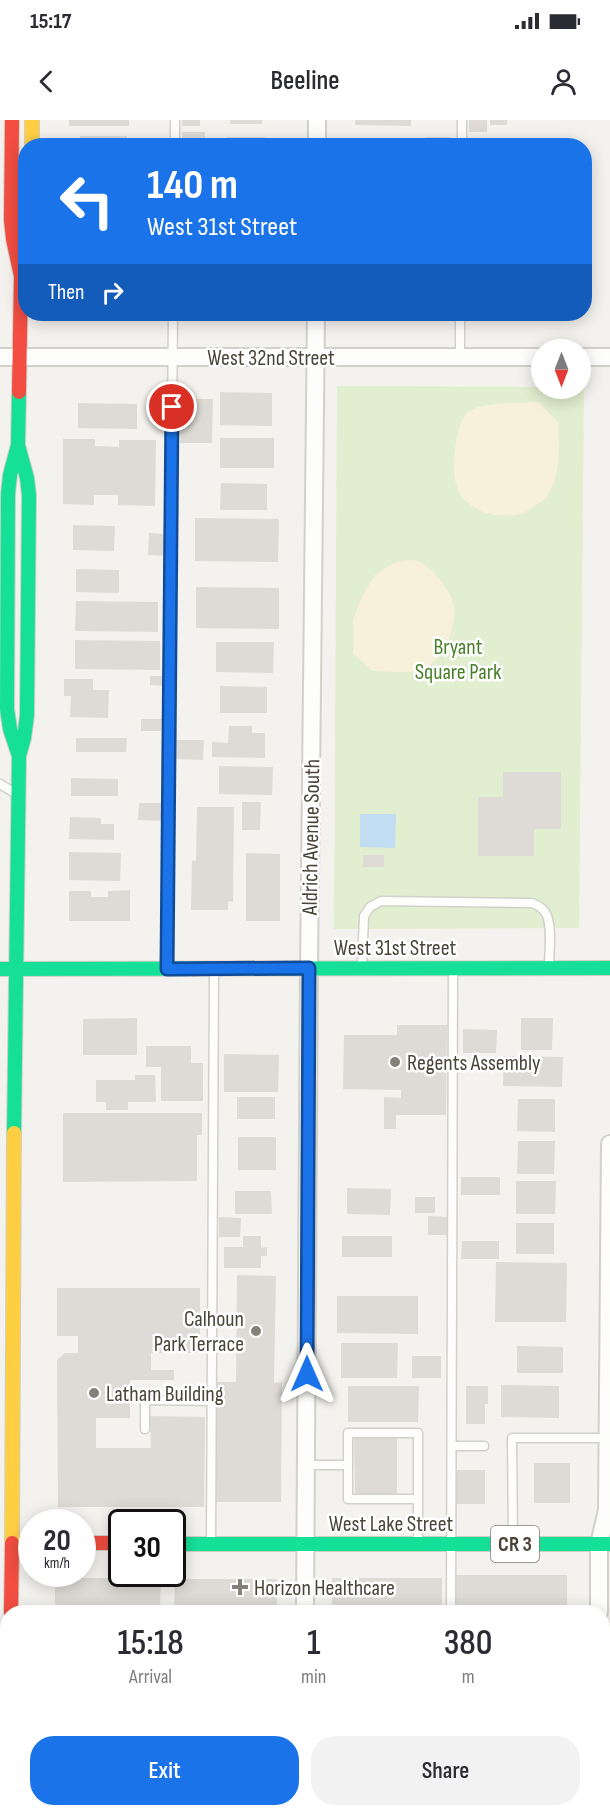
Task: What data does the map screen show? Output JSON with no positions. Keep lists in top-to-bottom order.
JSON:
{
  "streets": {
    "main road": ["West 31st Street", "West Lake Street", "CR 3"],
    "street": ["West 32nd Street", "Aldrich Avenue South"]
  },
  "crossings": [
    ["West 32nd Street", "Aldrich Avenue South"],
    ["Aldrich Avenue South", "West 31st Street"],
    ["Aldrich Avenue South", "West Lake Street"]
  ],
  "parks": ["Bryant Square Park"],
  "places": {
    "other": ["Regents Assembly", "Calhoun Park Terrace", "Latham Building"],
    "health": ["Horizon Healthcare"]
  },
  "north": "bottom",
  "page": {
    "status": "15:17",
    "header": "Beeline",
    "turn": ["140 m", "West 31st Street"],
    "then": "Then",
    "speed": "20 km/h",
    "limit": "30",
    "eta": [
      "15:18",
      "Arrival",
      "1",
      "min",
      "380",
      "m"
    ],
    "buttons": ["Exit", "Share"]
  }
}
